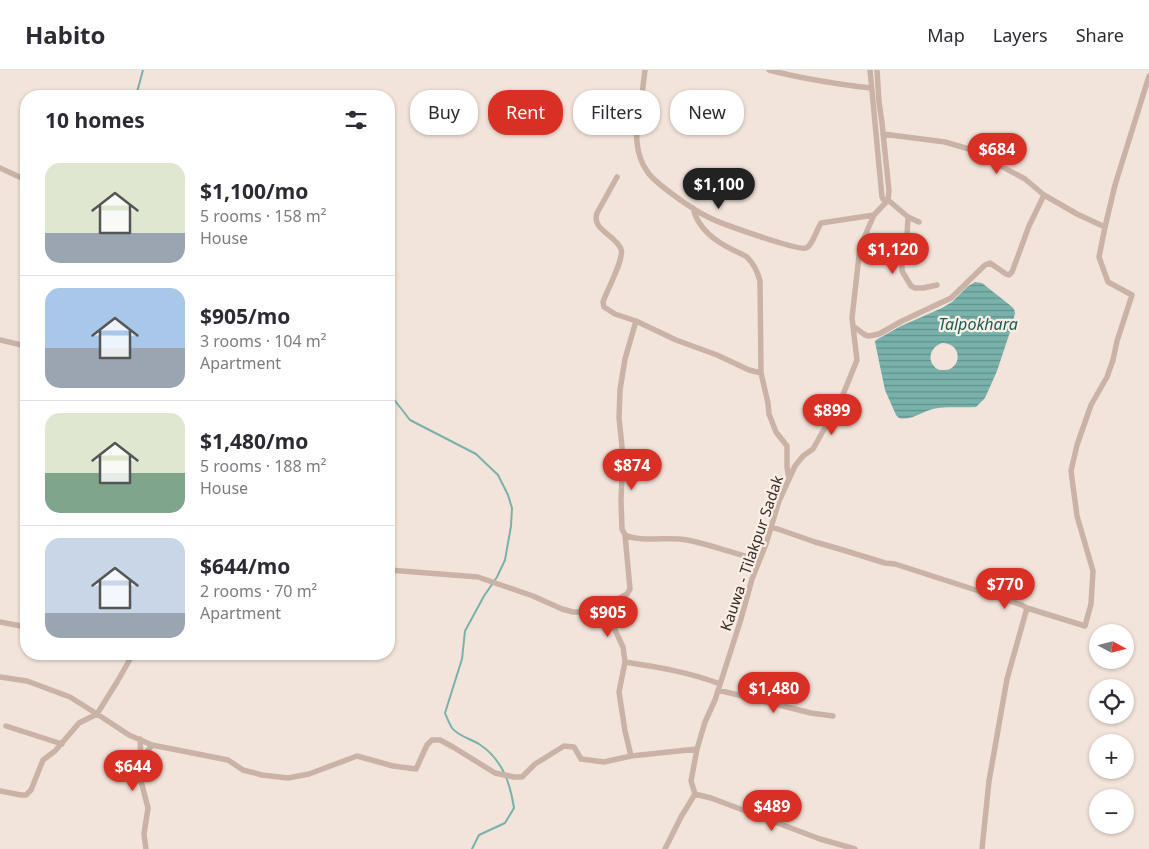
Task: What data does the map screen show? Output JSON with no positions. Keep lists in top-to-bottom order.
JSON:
{
  "streets": {
    "street": ["Kauwa - Tilakpur Sadak"]
  },
  "water": ["Talpokhara"],
  "north": "right",
  "page": {
    "header": "Habito",
    "nav": ["Map", "Layers", "Share"],
    "chip": [
      "Buy",
      "Rent",
      "Filters",
      "New"
    ],
    "heading": "10 homes",
    "price": [
      "$684",
      "$1,100",
      "$1,120",
      "$899",
      "$874",
      "$770",
      "$905",
      "$1,480",
      "$644",
      "$489"
    ],
    "list": [
      {
        "name": "$1,100/mo",
        "note": "5 rooms · 158 m² · House"
      },
      {
        "name": "$905/mo",
        "note": "3 rooms · 104 m² · Apartment"
      },
      {
        "name": "$1,480/mo",
        "note": "5 rooms · 188 m² · House"
      },
      {
        "name": "$644/mo",
        "note": "2 rooms · 70 m² · Apartment"
      }
    ],
    "map_buttons": ["+", "−"]
  }
}
